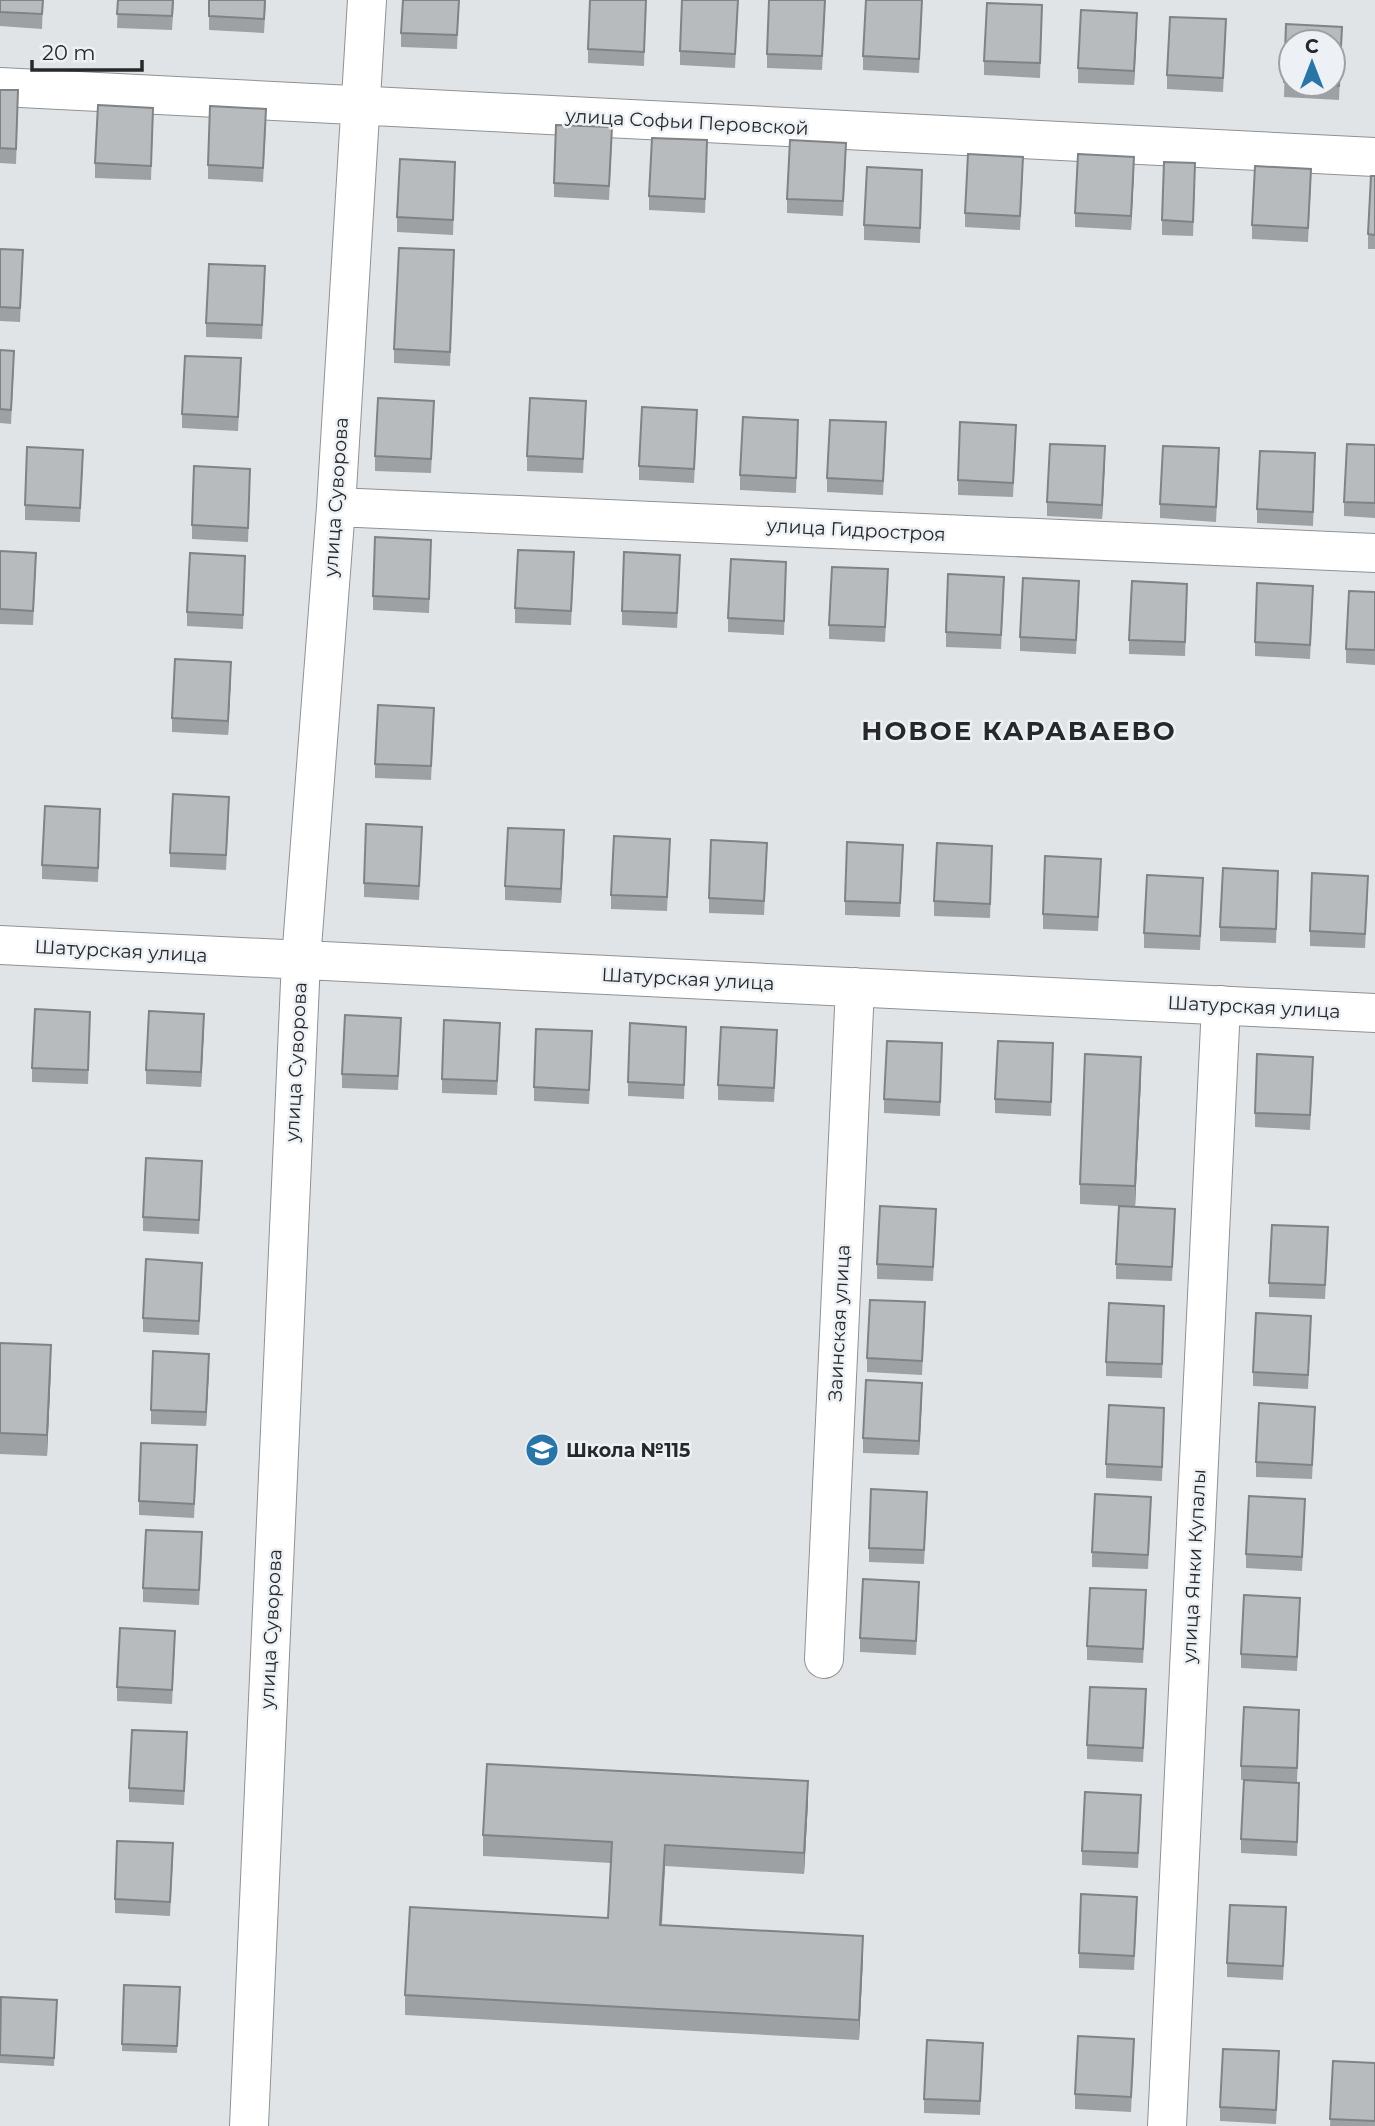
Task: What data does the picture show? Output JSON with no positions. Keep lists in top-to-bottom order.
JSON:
{
  "streets": {
    "street": [
      "улица Софьи Перовской",
      "улица Суворова",
      "улица Гидростроя",
      "Шатурская улица",
      "Заинская улица",
      "улица Янки Купалы"
    ]
  },
  "crossings": [
    ["улица Софьи Перовской", "улица Суворова"],
    ["улица Суворова", "улица Гидростроя"],
    ["улица Суворова", "Шатурская улица"],
    ["Шатурская улица", "Заинская улица"],
    ["Шатурская улица", "улица Янки Купалы"]
  ],
  "districts": ["НОВОЕ КАРАВАЕВО"],
  "places": {
    "school or university": ["Школа №115"]
  },
  "scale_bar": "20 m",
  "north": "top"
}
